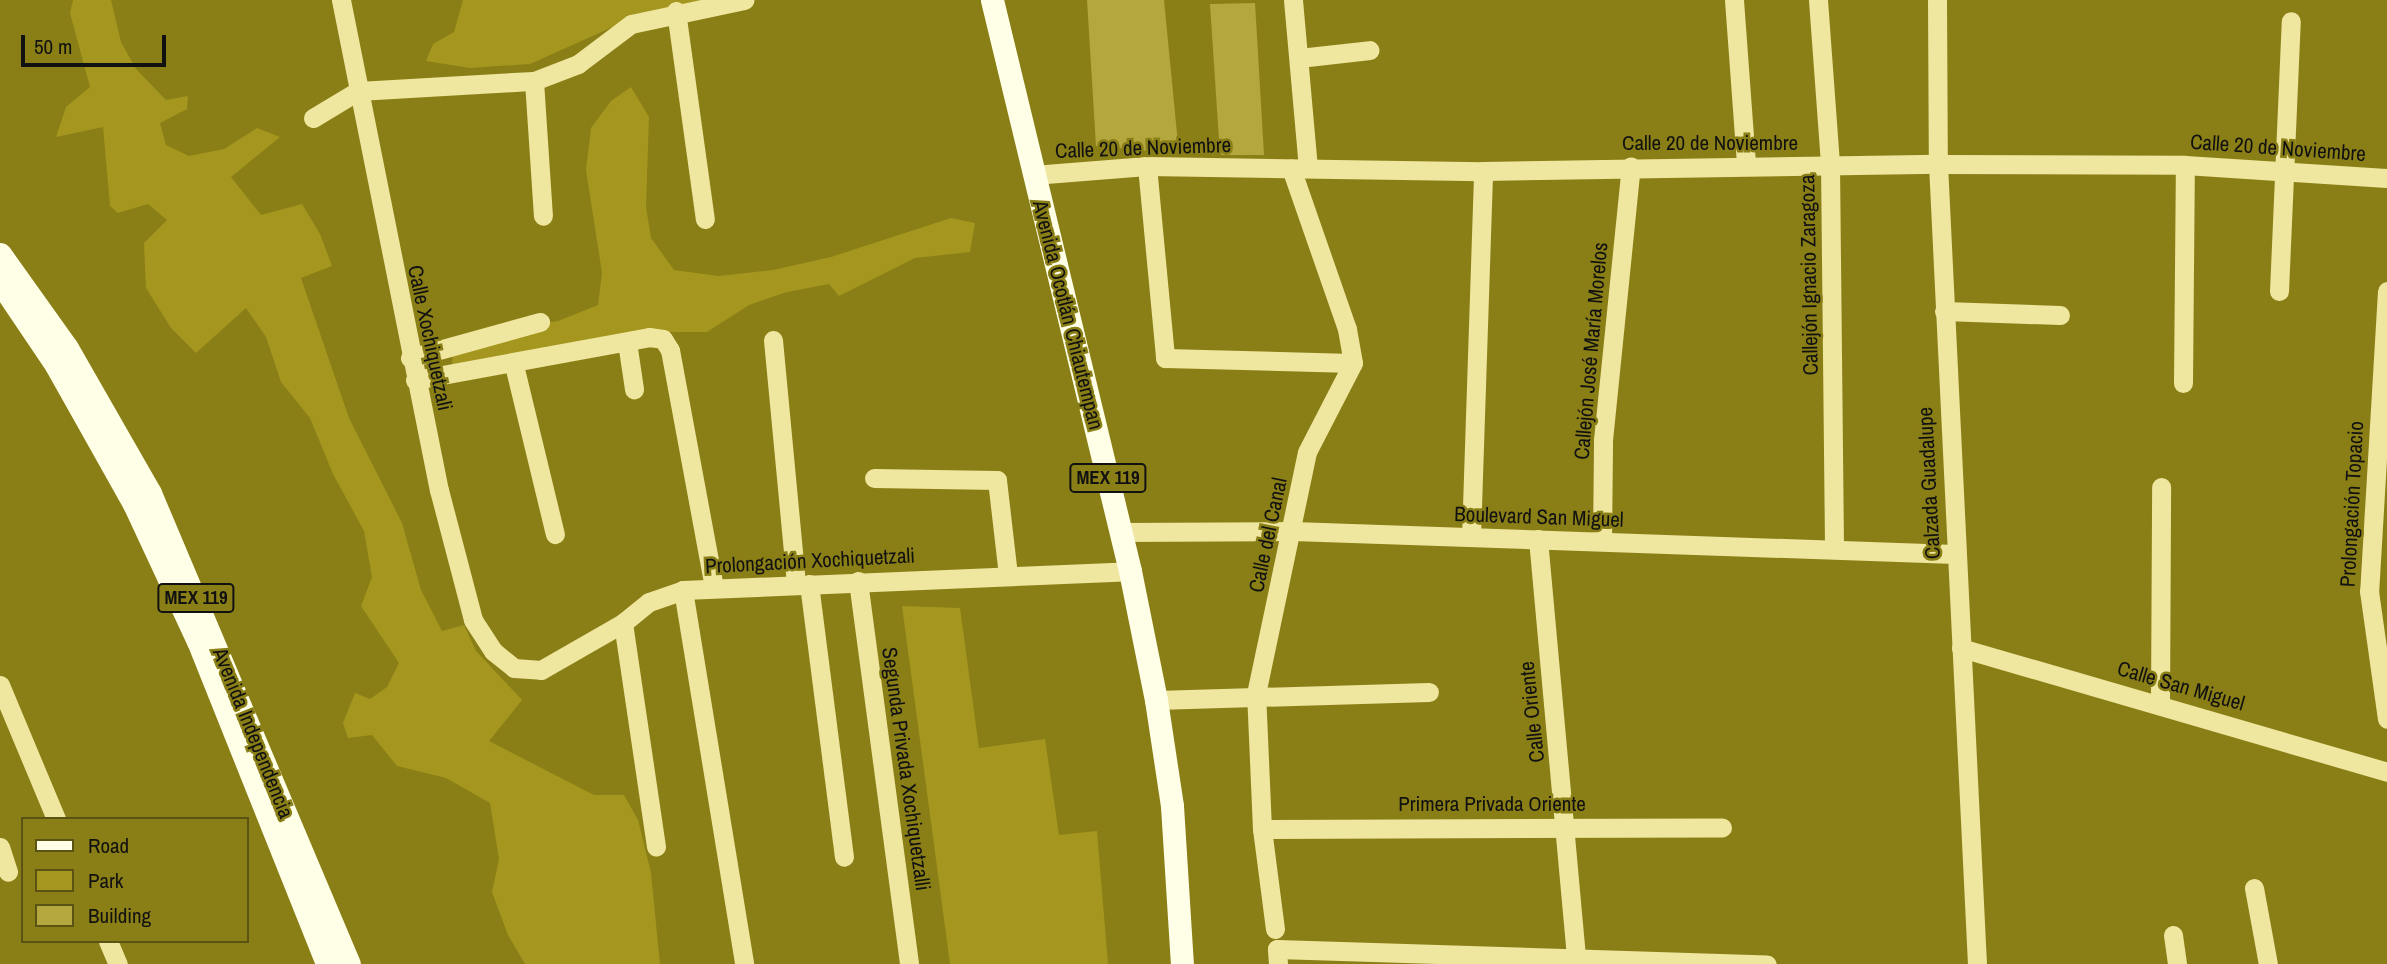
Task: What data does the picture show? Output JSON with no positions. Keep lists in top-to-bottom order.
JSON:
{
  "streets": {
    "main road": ["Avenida Ocotlán Chiautempan", "MEX 119", "Avenida Independencia"],
    "street": [
      "Calle 20 de Noviembre",
      "Callejón Ignacio Zaragoza",
      "Calle Xochiquetzali",
      "Callejón José María Morelos",
      "Calzada Guadalupe",
      "Prolongación Topacio",
      "Boulevard San Miguel",
      "Calle del Canal",
      "Prolongación Xochiquetzali",
      "Calle San Miguel",
      "Calle Oriente",
      "Segunda Privada Xochiquetzalli",
      "Primera Privada Oriente"
    ]
  },
  "crossings": [
    ["Calle 20 de Noviembre", "Callejón Ignacio Zaragoza"],
    ["Calle 20 de Noviembre", "Avenida Ocotlán Chiautempan"],
    ["Calle 20 de Noviembre", "Callejón José María Morelos"],
    ["Calle 20 de Noviembre", "Calzada Guadalupe"],
    ["Callejón Ignacio Zaragoza", "Boulevard San Miguel"],
    ["Avenida Ocotlán Chiautempan", "Boulevard San Miguel"],
    ["Avenida Ocotlán Chiautempan", "Prolongación Xochiquetzali"],
    ["Calle Xochiquetzali", "Prolongación Xochiquetzali"],
    ["Callejón José María Morelos", "Boulevard San Miguel"],
    ["Calzada Guadalupe", "Boulevard San Miguel"],
    ["Calzada Guadalupe", "Calle San Miguel"],
    ["Boulevard San Miguel", "Calle del Canal"],
    ["Boulevard San Miguel", "Calle Oriente"],
    ["Calle del Canal", "Primera Privada Oriente"],
    ["Prolongación Xochiquetzali", "Segunda Privada Xochiquetzalli"],
    ["Calle Oriente", "Primera Privada Oriente"]
  ],
  "legend": ["Road", "Park", "Building"],
  "scale_bar": "50 m"
}
